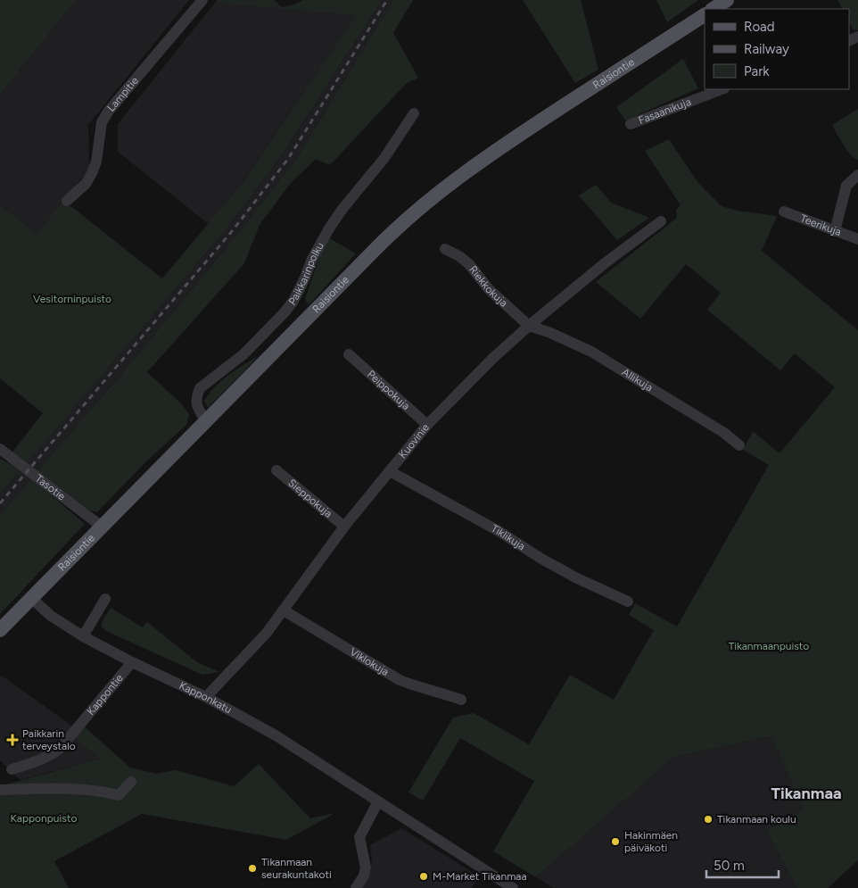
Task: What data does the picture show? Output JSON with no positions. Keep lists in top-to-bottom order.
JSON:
{
  "streets": {
    "main road": ["Raisiontie"],
    "street": [
      "Lampitie",
      "Fasaanikuja",
      "Teerikuja",
      "Paikkarinpolku",
      "Riekkokuja",
      "Allikuja",
      "Peippokuja",
      "Kuovinie",
      "Tasotie",
      "Sieppokuja",
      "Tiklikuja",
      "Viklokuja",
      "Kappontie",
      "Kapponkatu"
    ]
  },
  "crossings": [
    ["Raisiontie", "Paikkarinpolku"],
    ["Raisiontie", "Tasotie"],
    ["Raisiontie", "Kapponkatu"],
    ["Riekkokuja", "Allikuja"],
    ["Riekkokuja", "Kuovinie"],
    ["Allikuja", "Kuovinie"],
    ["Peippokuja", "Kuovinie"],
    ["Kuovinie", "Sieppokuja"],
    ["Kuovinie", "Tiklikuja"],
    ["Kuovinie", "Viklokuja"],
    ["Kuovinie", "Kapponkatu"],
    ["Kappontie", "Kapponkatu"]
  ],
  "districts": ["Tikanmaa"],
  "parks": ["Vesitorninpuisto", "Tikanmaanpuisto", "Kapponpuisto"],
  "places": {
    "health": ["Paikkarin terveystalo"],
    "other": [
      "Tikanmaan koulu",
      "Hakinmäen päiväkoti",
      "Tikanmaan seurakuntakoti",
      "M-Market Tikanmaa"
    ]
  },
  "legend": ["Road", "Railway", "Park"],
  "scale_bar": "50 m"
}
